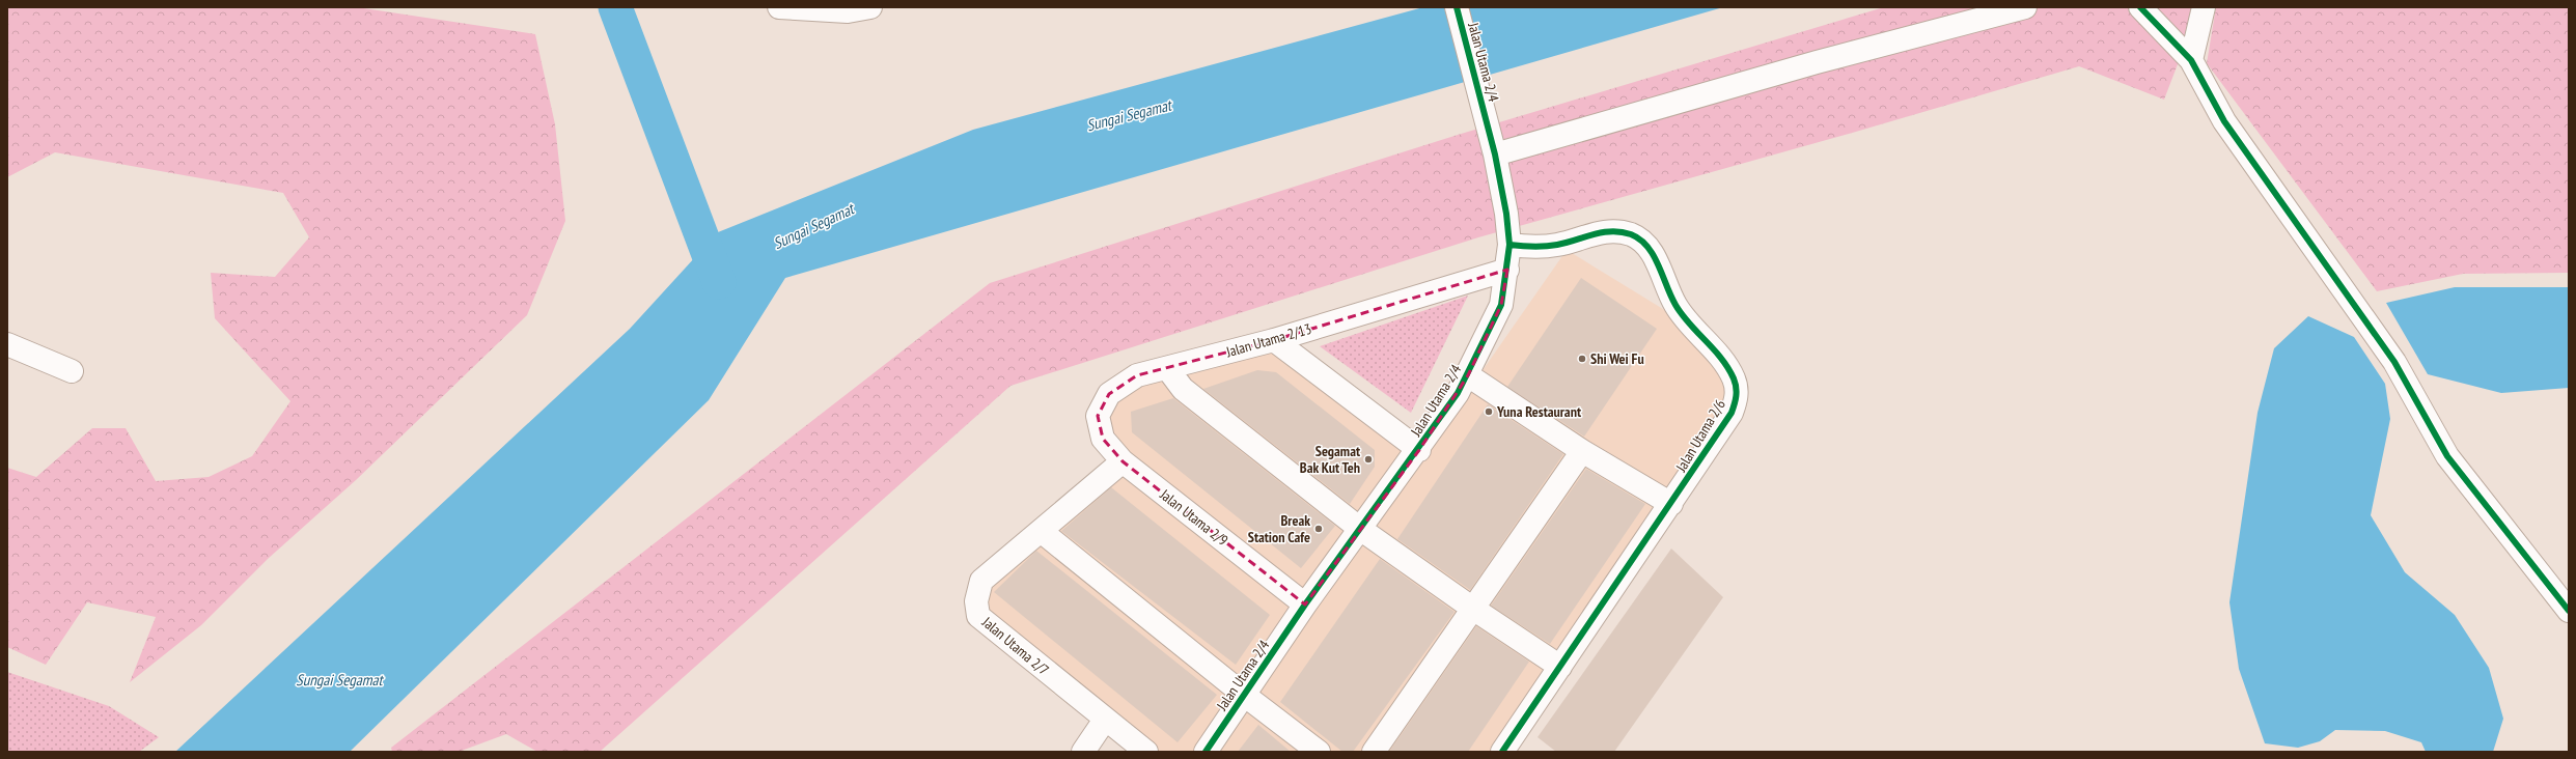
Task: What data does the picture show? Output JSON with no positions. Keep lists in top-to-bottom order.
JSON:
{
  "streets": {
    "street": [
      "Jalan Utama 2/4",
      "Jalan Utama 2/13",
      "Jalan Utama 2/6",
      "Jalan Utama 2/9",
      "Jalan Utama 2/7"
    ]
  },
  "crossings": [
    ["Jalan Utama 2/4", "Jalan Utama 2/13"],
    ["Jalan Utama 2/4", "Jalan Utama 2/6"],
    ["Jalan Utama 2/4", "Jalan Utama 2/9"],
    ["Jalan Utama 2/13", "Jalan Utama 2/9"],
    ["Jalan Utama 2/13", "Jalan Utama 2/7"],
    ["Jalan Utama 2/9", "Jalan Utama 2/7"]
  ],
  "water": ["Sungai Segamat"],
  "places": [
    "Shi Wei Fu",
    "Yuna Restaurant",
    "Segamat Bak Kut Teh",
    "Break Station Cafe"
  ]
}
